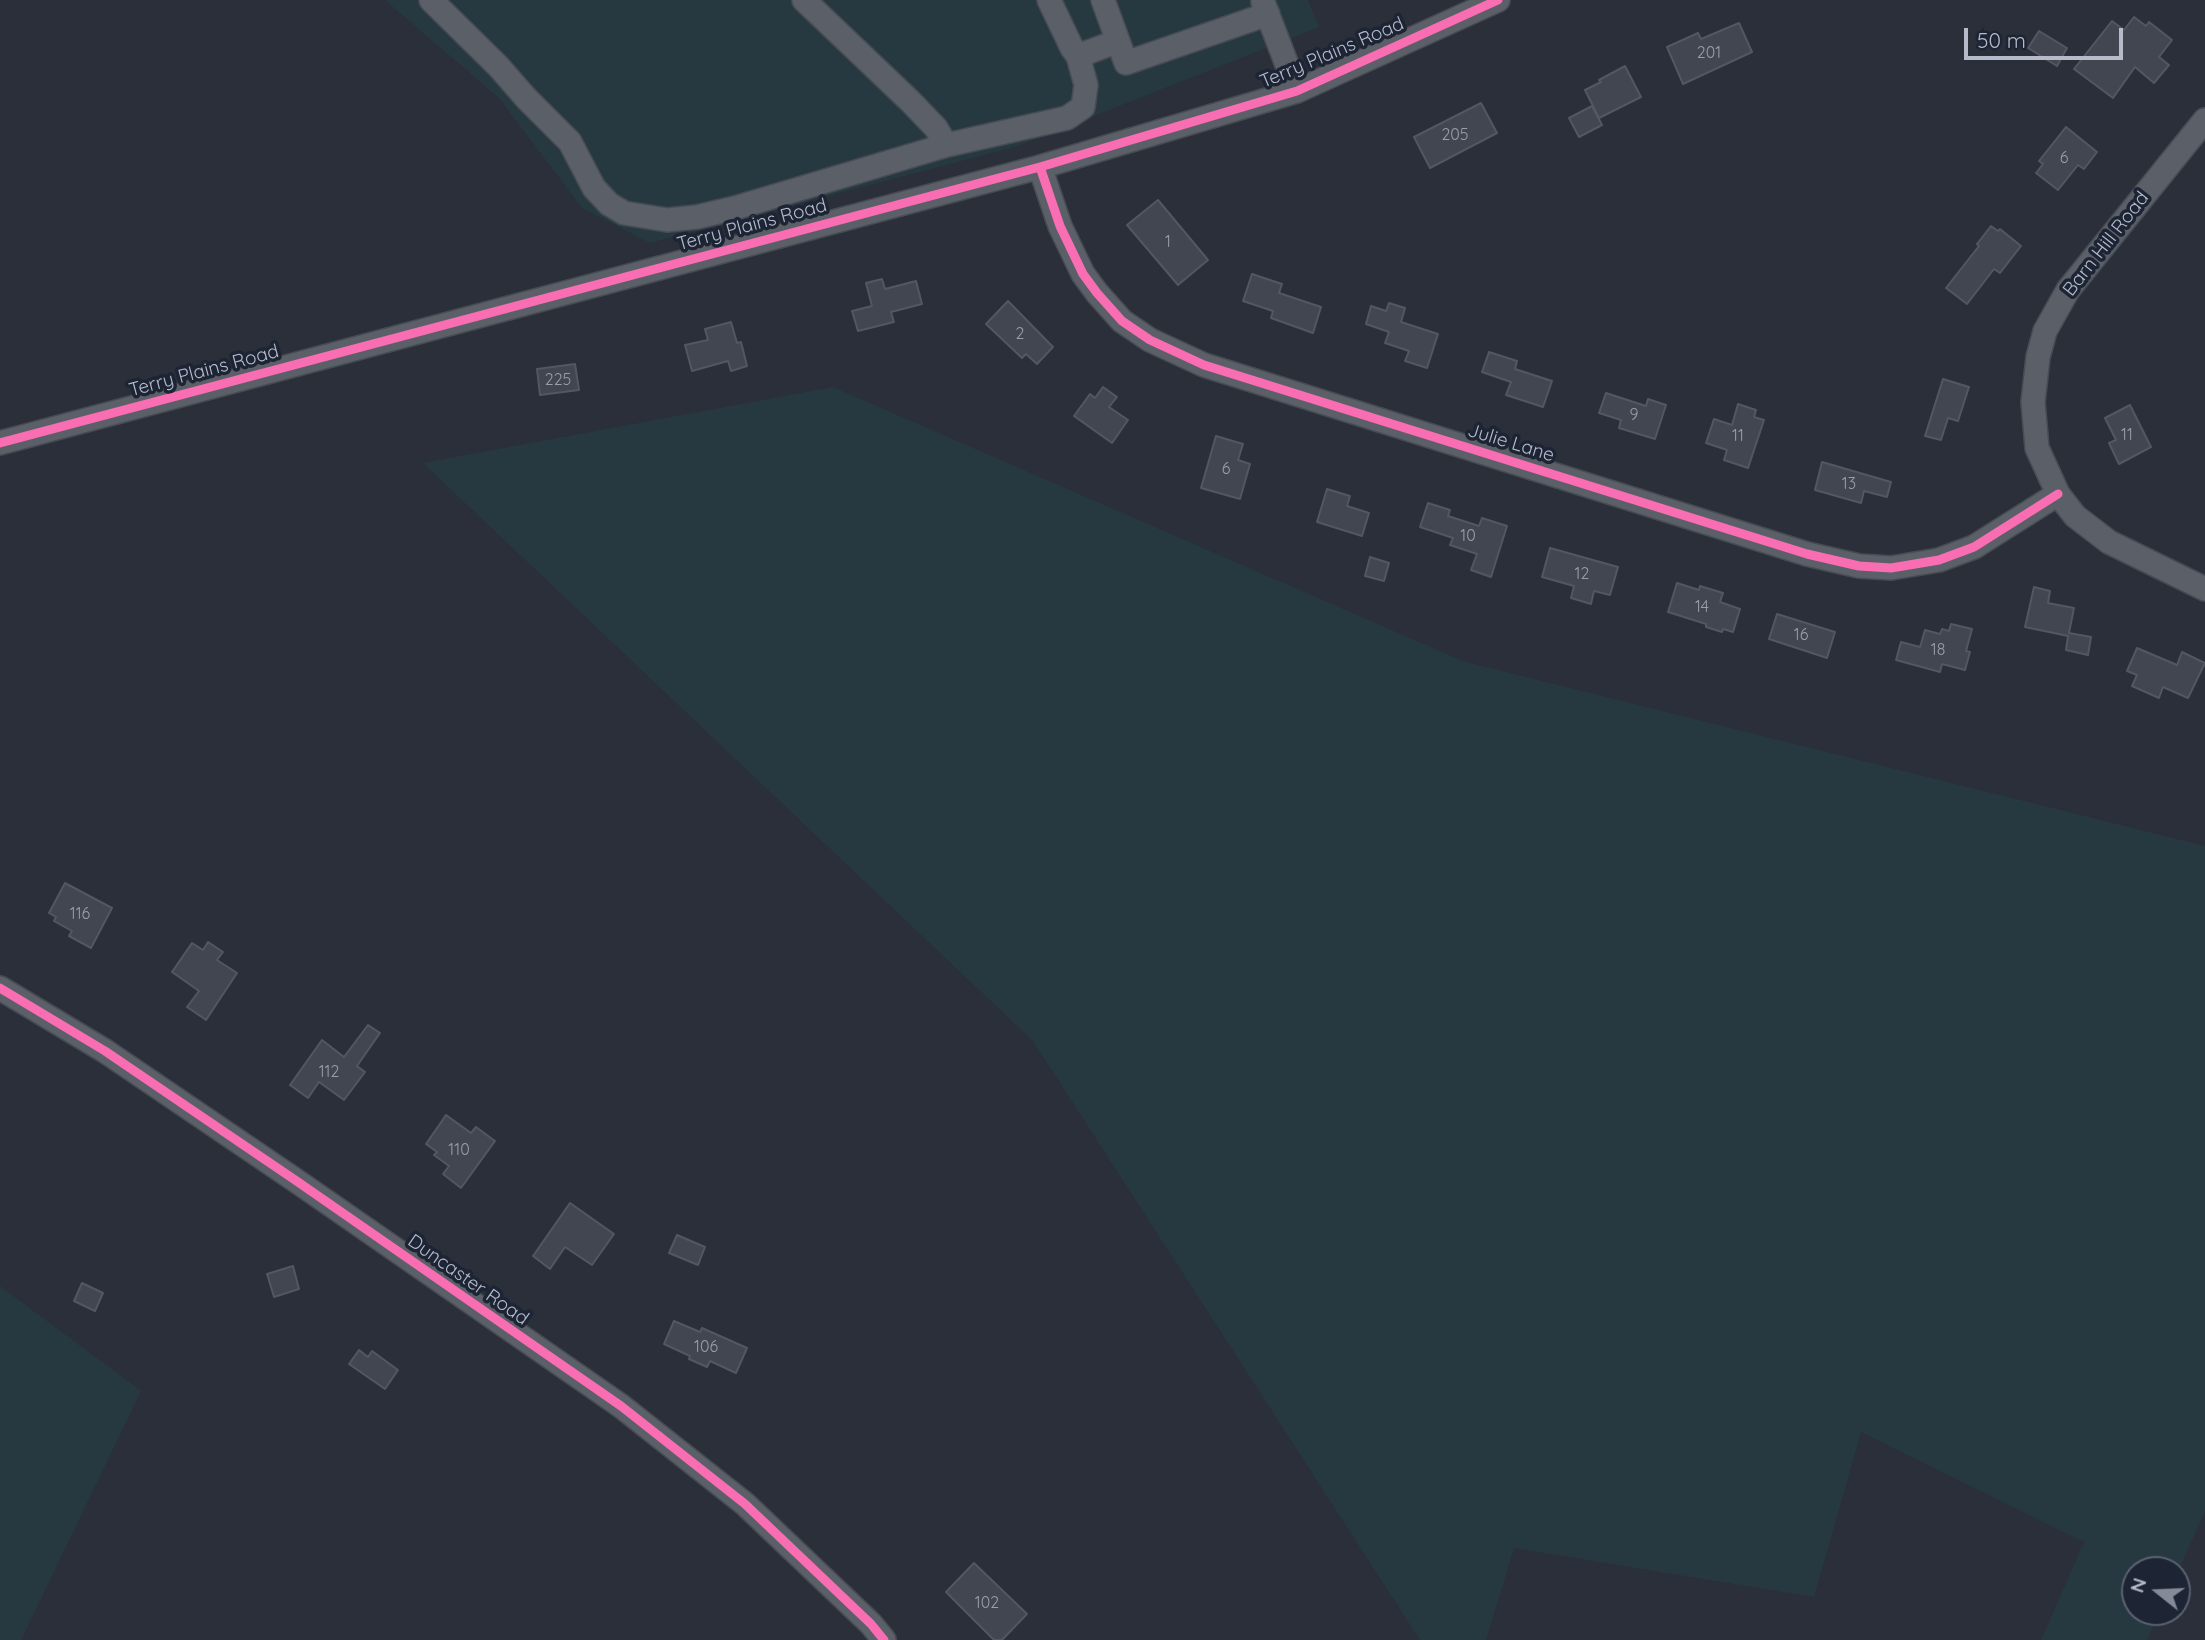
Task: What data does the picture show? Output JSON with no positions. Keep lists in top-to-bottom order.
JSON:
{
  "streets": {
    "street": [
      "Terry Plains Road",
      "Barn Hill Road",
      "Julie Lane",
      "Duncaster Road"
    ]
  },
  "crossings": [
    ["Terry Plains Road", "Julie Lane"],
    ["Barn Hill Road", "Julie Lane"]
  ],
  "house_numbers": [
    "201",
    "205",
    "6",
    "1",
    "2",
    "225",
    "9",
    "11",
    "11",
    "6",
    "13",
    "10",
    "12",
    "14",
    "16",
    "18",
    "116",
    "112",
    "110",
    "106",
    "102"
  ],
  "scale_bar": "50 m",
  "north": "left"
}
